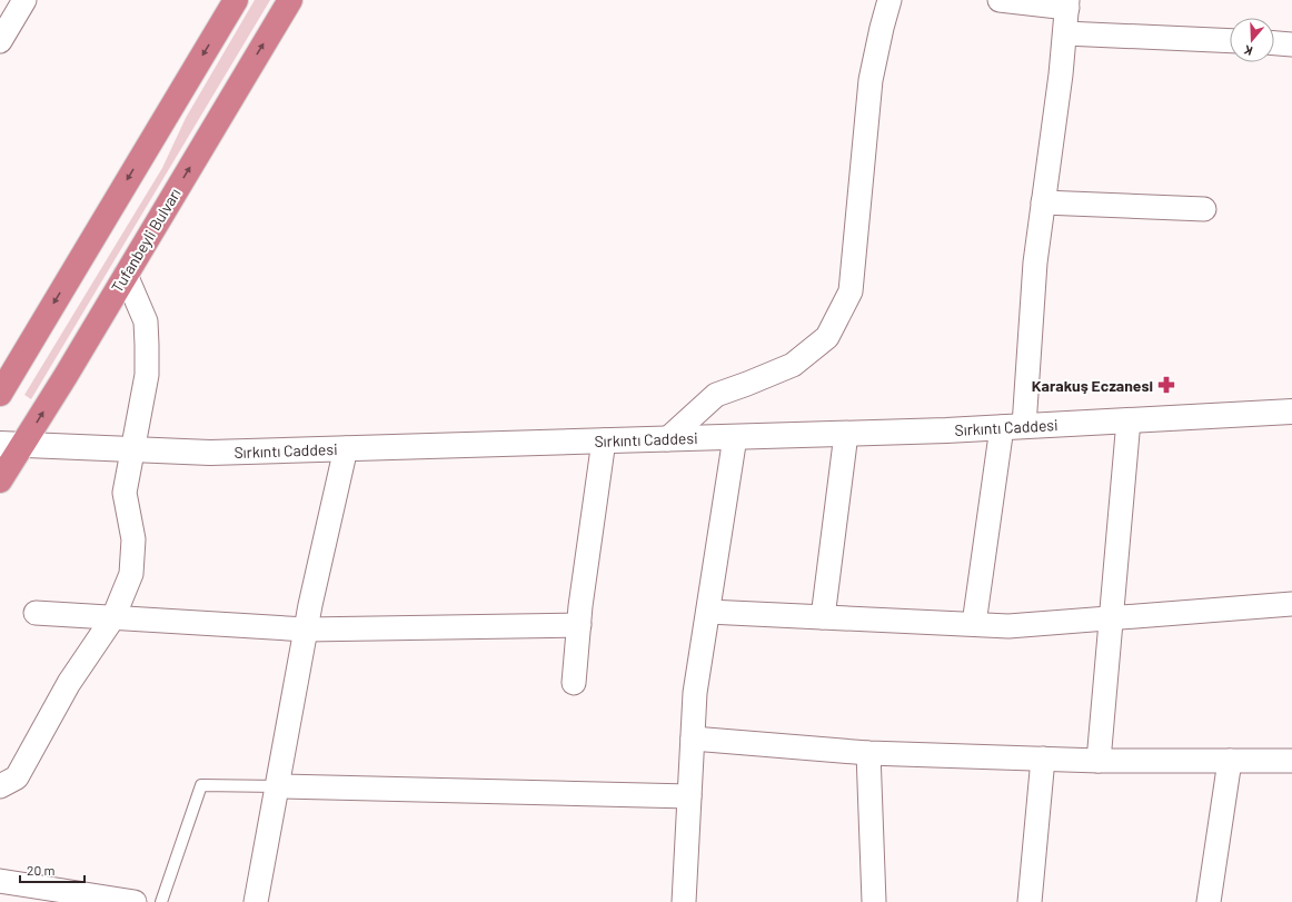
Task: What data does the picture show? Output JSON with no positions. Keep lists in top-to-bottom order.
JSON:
{
  "streets": {
    "highway": ["Tufanbeyli Bulvarı"],
    "street": ["Sırkıntı Caddesi"]
  },
  "crossings": [
    ["Tufanbeyli Bulvarı", "Sırkıntı Caddesi"]
  ],
  "places": {
    "pharmacy": ["Karakuş Eczanesi"]
  },
  "scale_bar": "20 m",
  "north": "bottom"
}
